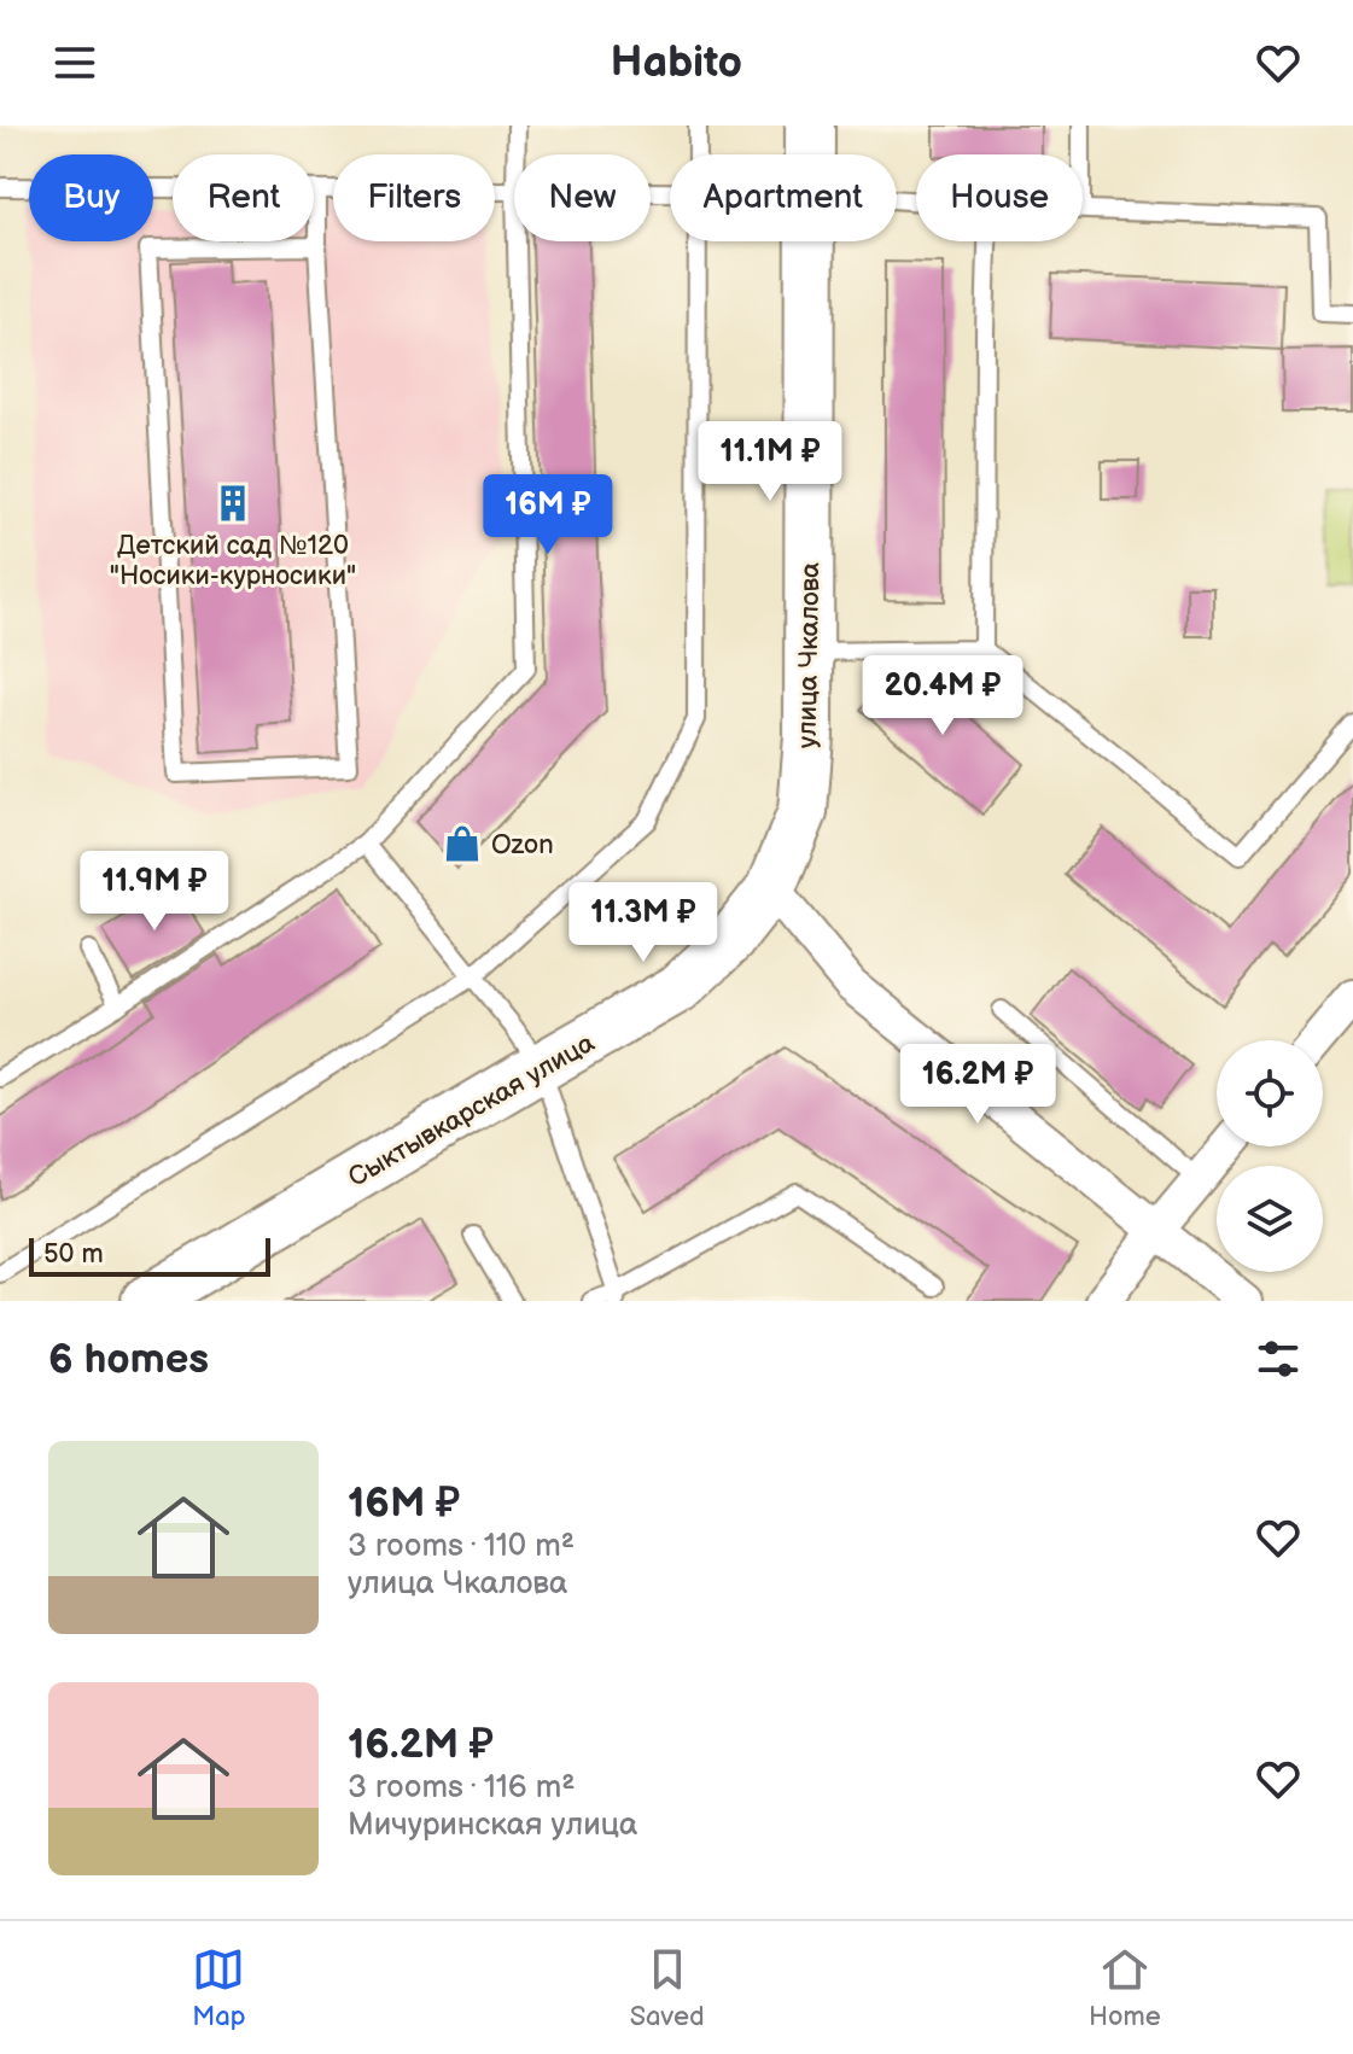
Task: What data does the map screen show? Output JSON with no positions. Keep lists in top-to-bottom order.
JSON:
{
  "streets": {
    "main road": ["улица Чкалова", "Сыктывкарская улица"]
  },
  "crossings": [
    ["улица Чкалова", "Сыктывкарская улица"]
  ],
  "places": {
    "building": ["Детский сад №120 \"Носики-курносики\""],
    "shop": ["Ozon"]
  },
  "scale_bar": "50 m",
  "page": {
    "header": "Habito",
    "chip": [
      "Buy",
      "Rent",
      "Filters",
      "New",
      "Apartment",
      "House"
    ],
    "price": [
      "11.1M ₽",
      "16M ₽",
      "20.4M ₽",
      "11.9M ₽",
      "11.3M ₽",
      "16.2M ₽"
    ],
    "scale": "50 m",
    "heading": "6 homes",
    "list": [
      {
        "name": "16M ₽",
        "note": "3 rooms · 110 m² · улица Чкалова"
      },
      {
        "name": "16.2M ₽",
        "note": "3 rooms · 116 m² · Мичуринская улица"
      }
    ],
    "tabs": ["Map", "Saved", "Home"]
  }
}
